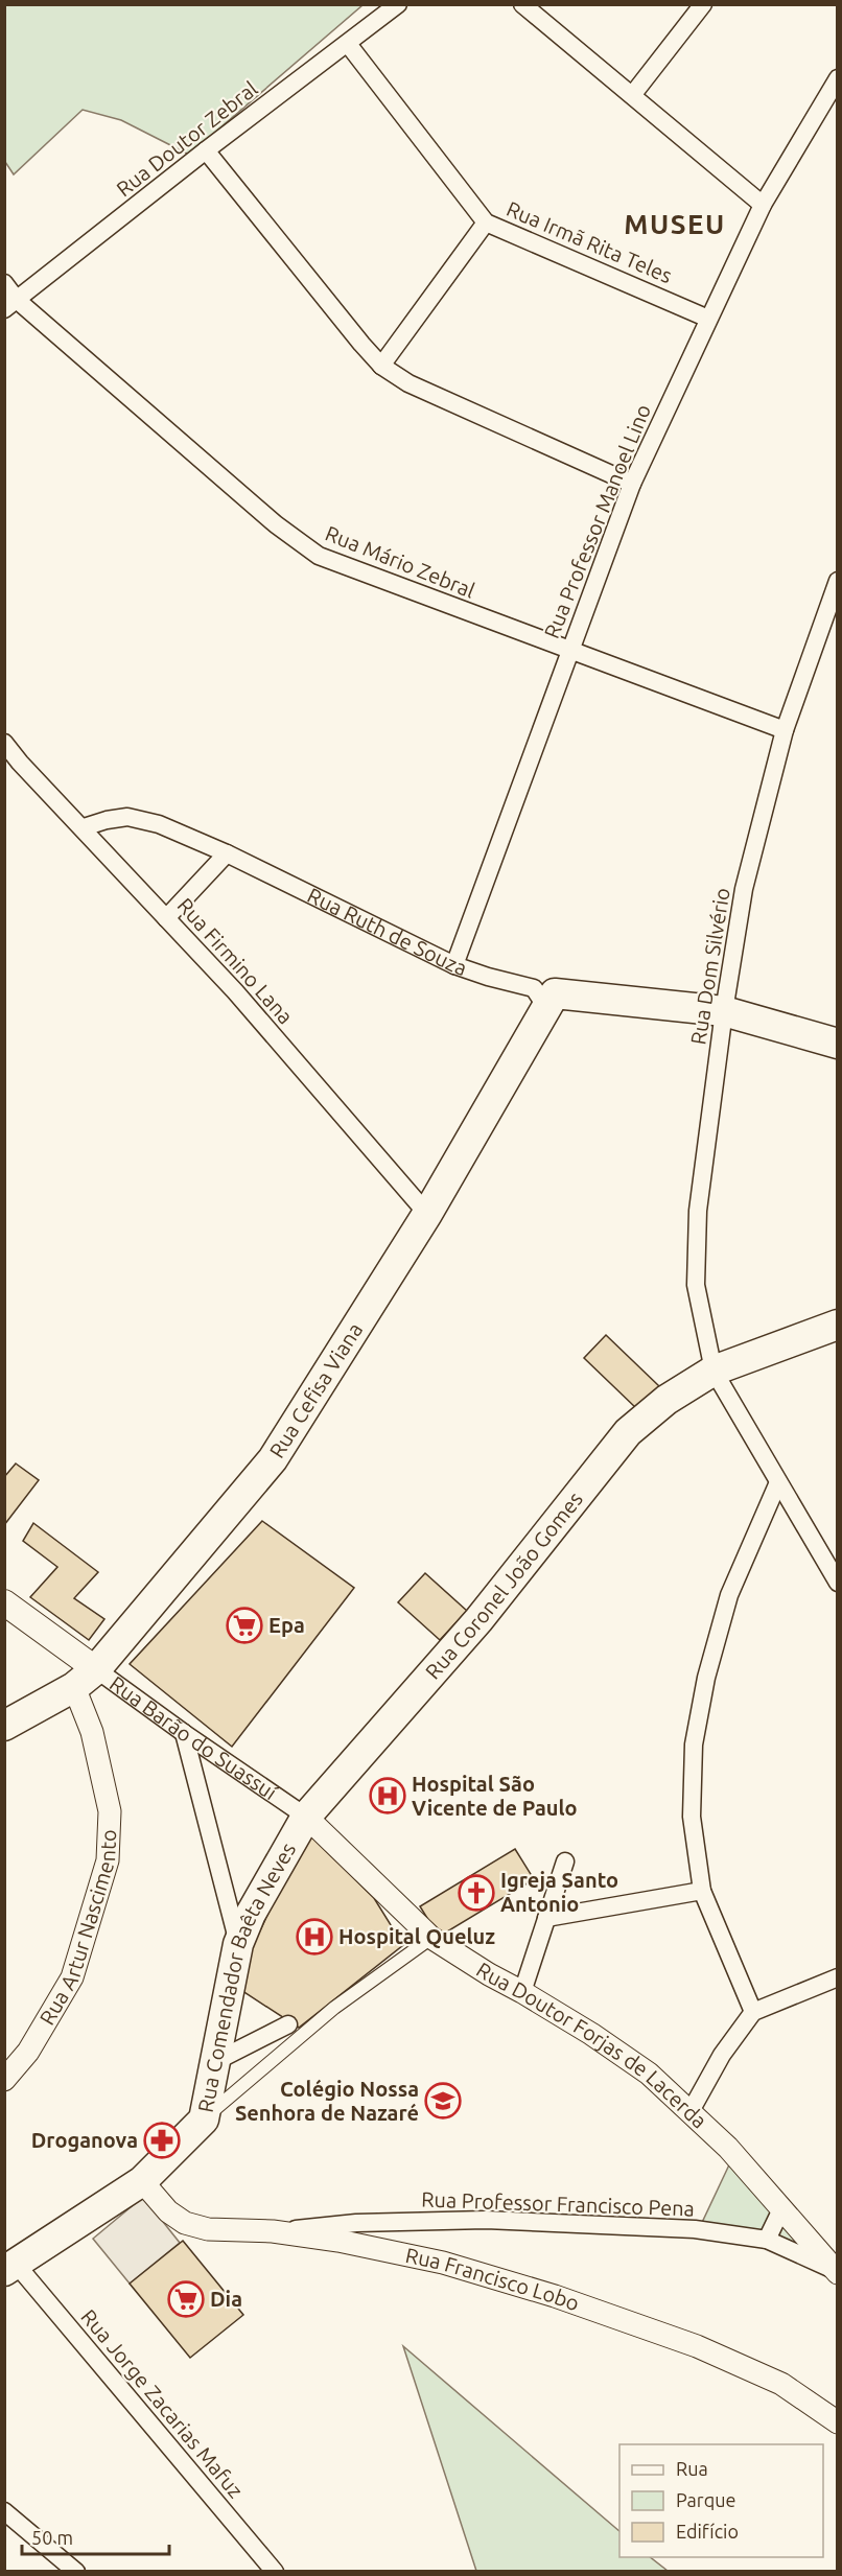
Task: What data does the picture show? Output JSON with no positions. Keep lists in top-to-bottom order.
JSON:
{
  "streets": {
    "highway": ["Rua Cefisa Viana", "Rua Coronel João Gomes", "Rua Comendador Baêta Neves"],
    "main road": ["Rua Barão do Suassuí"],
    "street": [
      "Rua Doutor Zebral",
      "Rua Irmã Rita Teles",
      "Rua Professor Manoel Lino",
      "Rua Mário Zebral",
      "Rua Ruth de Souza",
      "Rua Firmino Lana",
      "Rua Dom Silvério",
      "Rua Artur Nascimento",
      "Rua Doutor Forjas de Lacerda",
      "Rua Professor Francisco Pena",
      "Rua Francisco Lobo",
      "Rua Jorge Zacarias Mafuz"
    ]
  },
  "crossings": [
    ["Rua Doutor Zebral", "Rua Irmã Rita Teles"],
    ["Rua Doutor Zebral", "Rua Mário Zebral"],
    ["Rua Irmã Rita Teles", "Rua Professor Manoel Lino"],
    ["Rua Professor Manoel Lino", "Rua Mário Zebral"],
    ["Rua Professor Manoel Lino", "Rua Ruth de Souza"],
    ["Rua Mário Zebral", "Rua Dom Silvério"],
    ["Rua Ruth de Souza", "Rua Firmino Lana"],
    ["Rua Ruth de Souza", "Rua Cefisa Viana"],
    ["Rua Firmino Lana", "Rua Cefisa Viana"],
    ["Rua Dom Silvério", "Rua Coronel João Gomes"],
    ["Rua Cefisa Viana", "Rua Barão do Suassuí"],
    ["Rua Cefisa Viana", "Rua Artur Nascimento"],
    ["Rua Coronel João Gomes", "Rua Barão do Suassuí"],
    ["Rua Coronel João Gomes", "Rua Comendador Baêta Neves"],
    ["Rua Coronel João Gomes", "Rua Doutor Forjas de Lacerda"],
    ["Rua Barão do Suassuí", "Rua Artur Nascimento"],
    ["Rua Barão do Suassuí", "Rua Comendador Baêta Neves"],
    ["Rua Barão do Suassuí", "Rua Doutor Forjas de Lacerda"],
    ["Rua Comendador Baêta Neves", "Rua Doutor Forjas de Lacerda"],
    ["Rua Comendador Baêta Neves", "Rua Francisco Lobo"],
    ["Rua Comendador Baêta Neves", "Rua Jorge Zacarias Mafuz"],
    ["Rua Doutor Forjas de Lacerda", "Rua Professor Francisco Pena"],
    ["Rua Professor Francisco Pena", "Rua Francisco Lobo"]
  ],
  "districts": ["MUSEU"],
  "places": {
    "supermarket": ["Epa", "Dia"],
    "hospital": ["Hospital São Vicente de Paulo", "Hospital Queluz"],
    "church": ["Igreja Santo Antonio"],
    "school or university": ["Colégio Nossa Senhora de Nazaré"],
    "pharmacy": ["Droganova"]
  },
  "legend": ["Rua", "Parque", "Edifício"],
  "scale_bar": "50 m"
}
